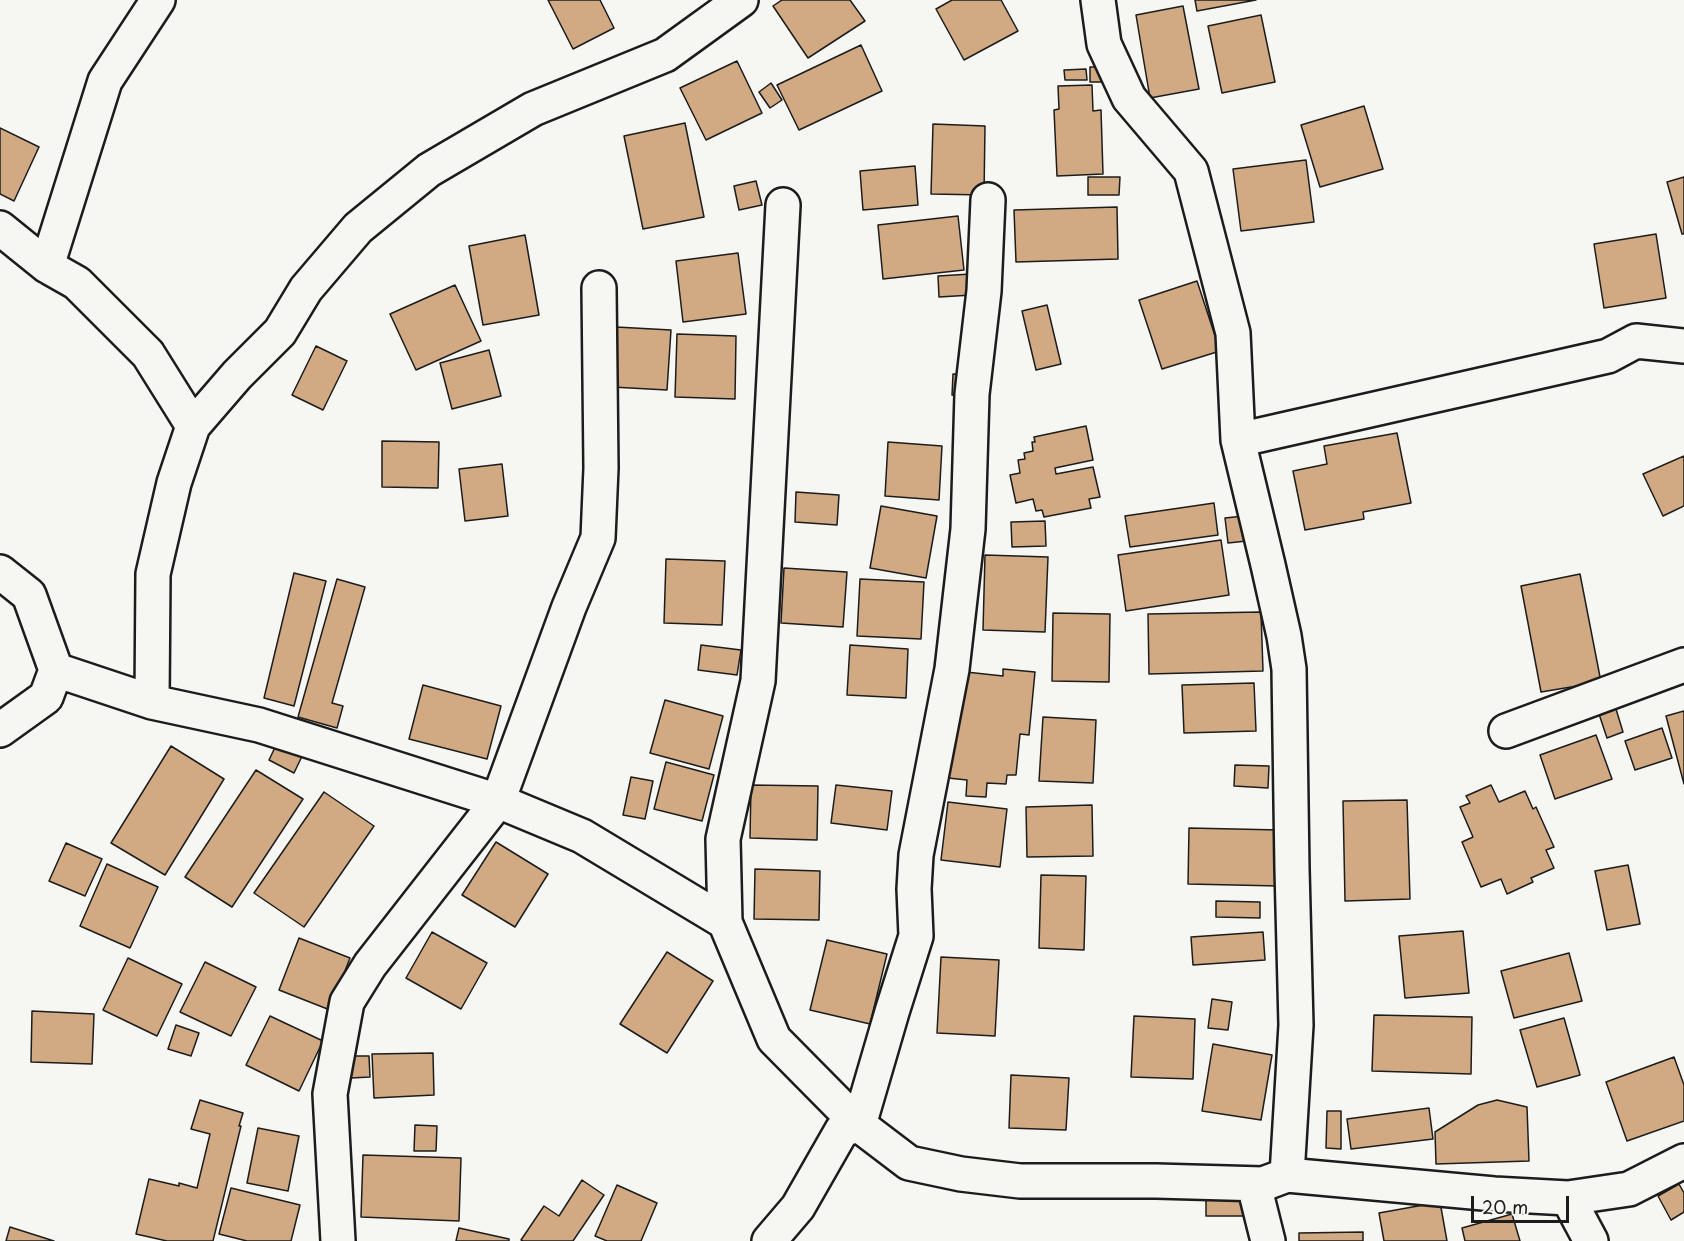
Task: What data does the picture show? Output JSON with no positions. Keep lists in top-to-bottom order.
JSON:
{
  "scale_bar": "20 m"
}
